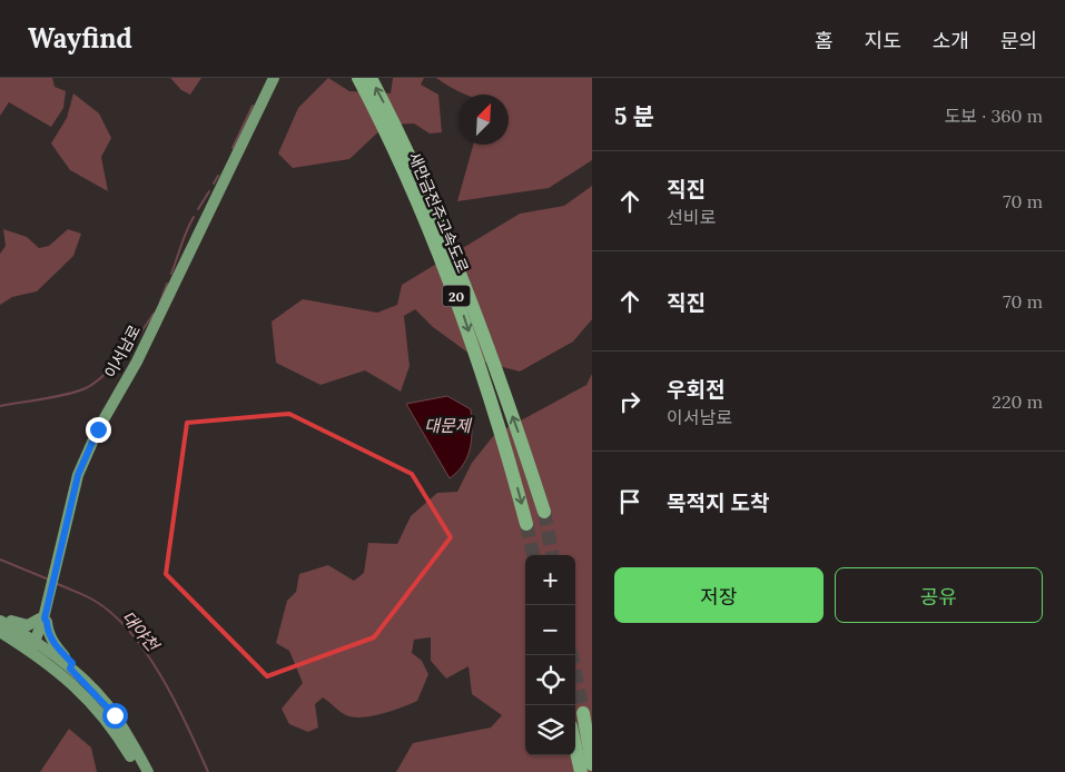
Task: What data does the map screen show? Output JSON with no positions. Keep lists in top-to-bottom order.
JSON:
{
  "streets": {
    "highway": ["새만금전주고속도로", "20"],
    "main road": ["이서남로"]
  },
  "water": ["대문제", "대야천"],
  "north": "top right",
  "page": {
    "header": "Wayfind",
    "nav": [
      "홈",
      "지도",
      "소개",
      "문의"
    ],
    "heading": ["5 분", "도보 · 360 m"],
    "list": [
      ["직진", "선비로", "70 m"],
      ["직진", "70 m"],
      ["우회전", "이서남로", "220 m"],
      "목적지 도착"
    ],
    "buttons": ["저장", "공유"],
    "map_buttons": ["+", "−"]
  }
}
